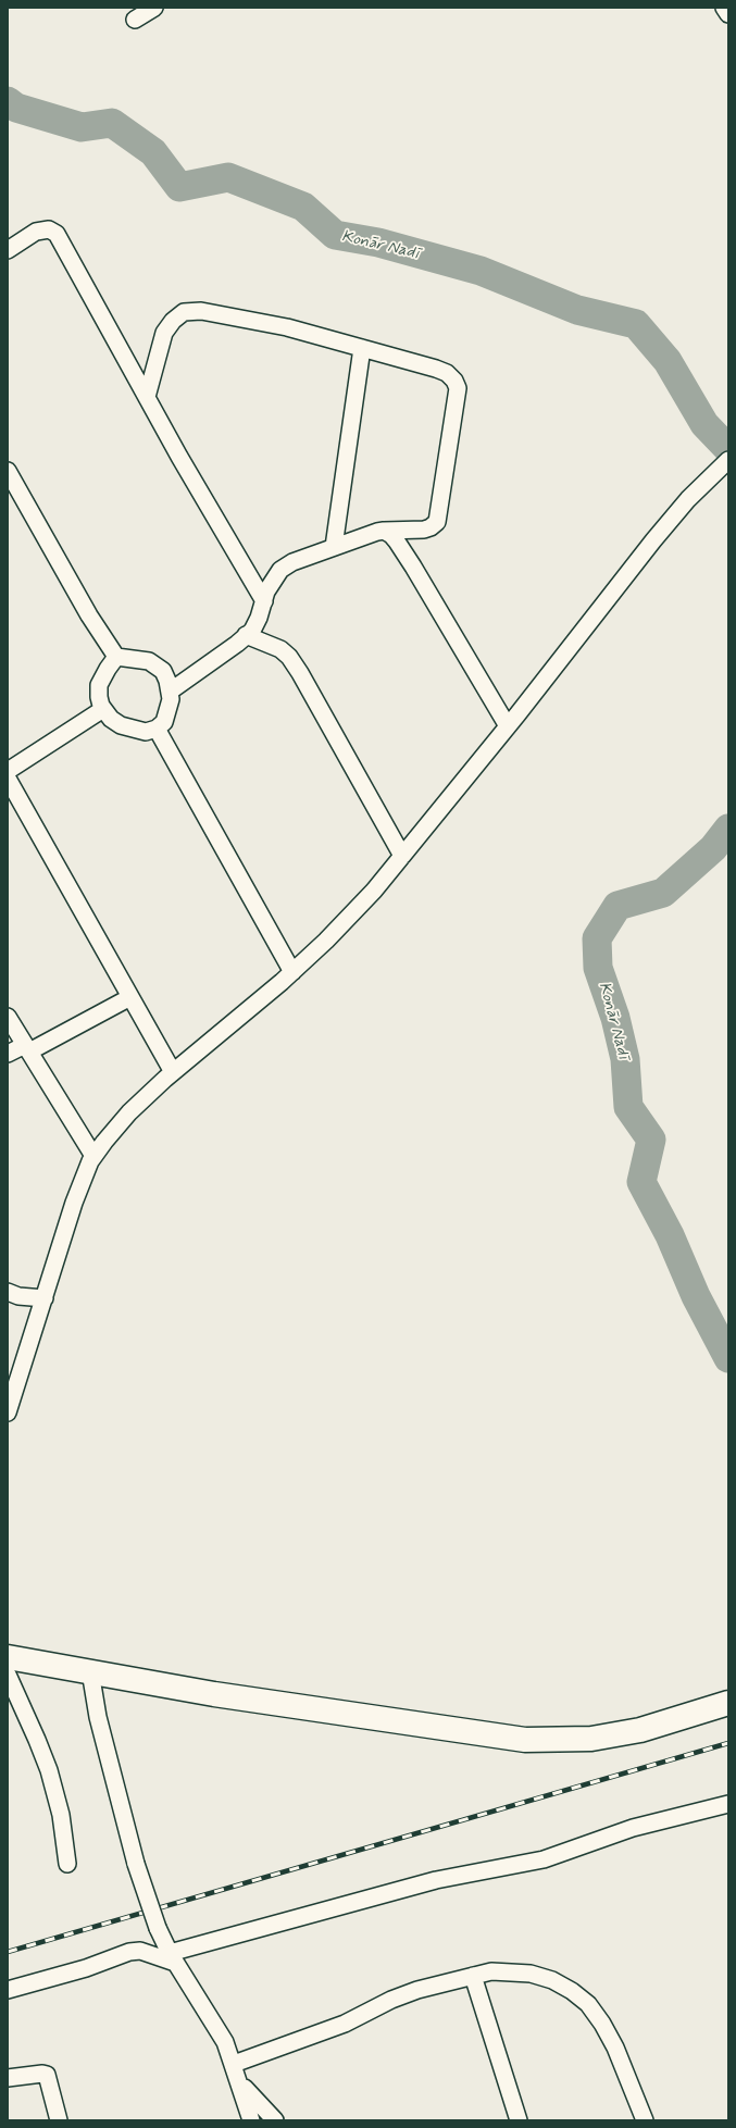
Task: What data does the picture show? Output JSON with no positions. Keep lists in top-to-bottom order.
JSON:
{
  "water": ["Konār Nadī"]
}
